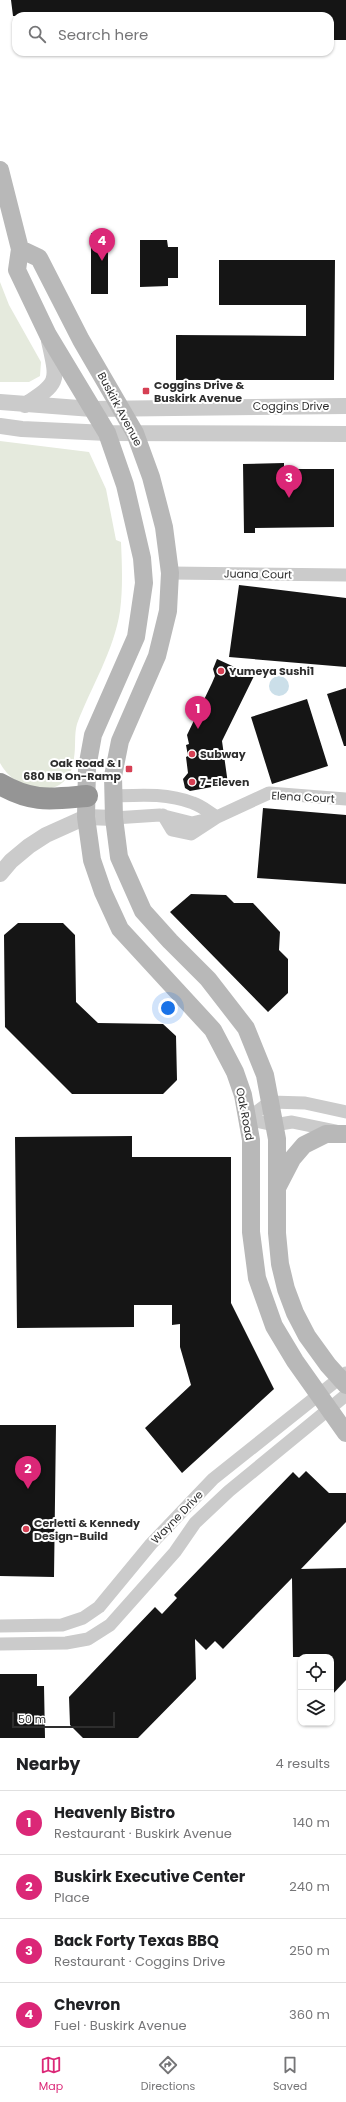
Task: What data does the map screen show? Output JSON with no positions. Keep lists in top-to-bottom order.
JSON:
{
  "streets": {
    "main road": ["Buskirk Avenue", "Oak Road"],
    "street": [
      "Coggins Drive",
      "Juana Court",
      "Elena Court",
      "Wayne Drive"
    ]
  },
  "crossings": [
    ["Coggins Drive", "Buskirk Avenue"],
    ["Buskirk Avenue", "Juana Court"],
    ["Buskirk Avenue", "Elena Court"],
    ["Buskirk Avenue", "Oak Road"],
    ["Oak Road", "Wayne Drive"]
  ],
  "places": {
    "transit": ["Coggins Drive & Buskirk Avenue", "Oak Road & I 680 NB On-Ramp"],
    "other": [
      "Yumeya Sushi1",
      "Subway",
      "7-Eleven",
      "Cerletti & Kennedy Design-Build"
    ]
  },
  "scale_bar": "50 m",
  "page": {
    "search": "Search here",
    "pins": [
      "4",
      "3",
      "1",
      "2"
    ],
    "scale": "50 m",
    "heading": ["Nearby", "4 results"],
    "list": [
      {
        "mark": "1",
        "name": "Heavenly Bistro",
        "note": "Restaurant · Buskirk Avenue",
        "value": "140 m"
      },
      {
        "mark": "2",
        "name": "Buskirk Executive Center",
        "note": "Place",
        "value": "240 m"
      },
      {
        "mark": "3",
        "name": "Back Forty Texas BBQ",
        "note": "Restaurant · Coggins Drive",
        "value": "250 m"
      },
      {
        "mark": "4",
        "name": "Chevron",
        "note": "Fuel · Buskirk Avenue",
        "value": "360 m"
      }
    ],
    "nav": ["Map", "Directions", "Saved"]
  }
}
